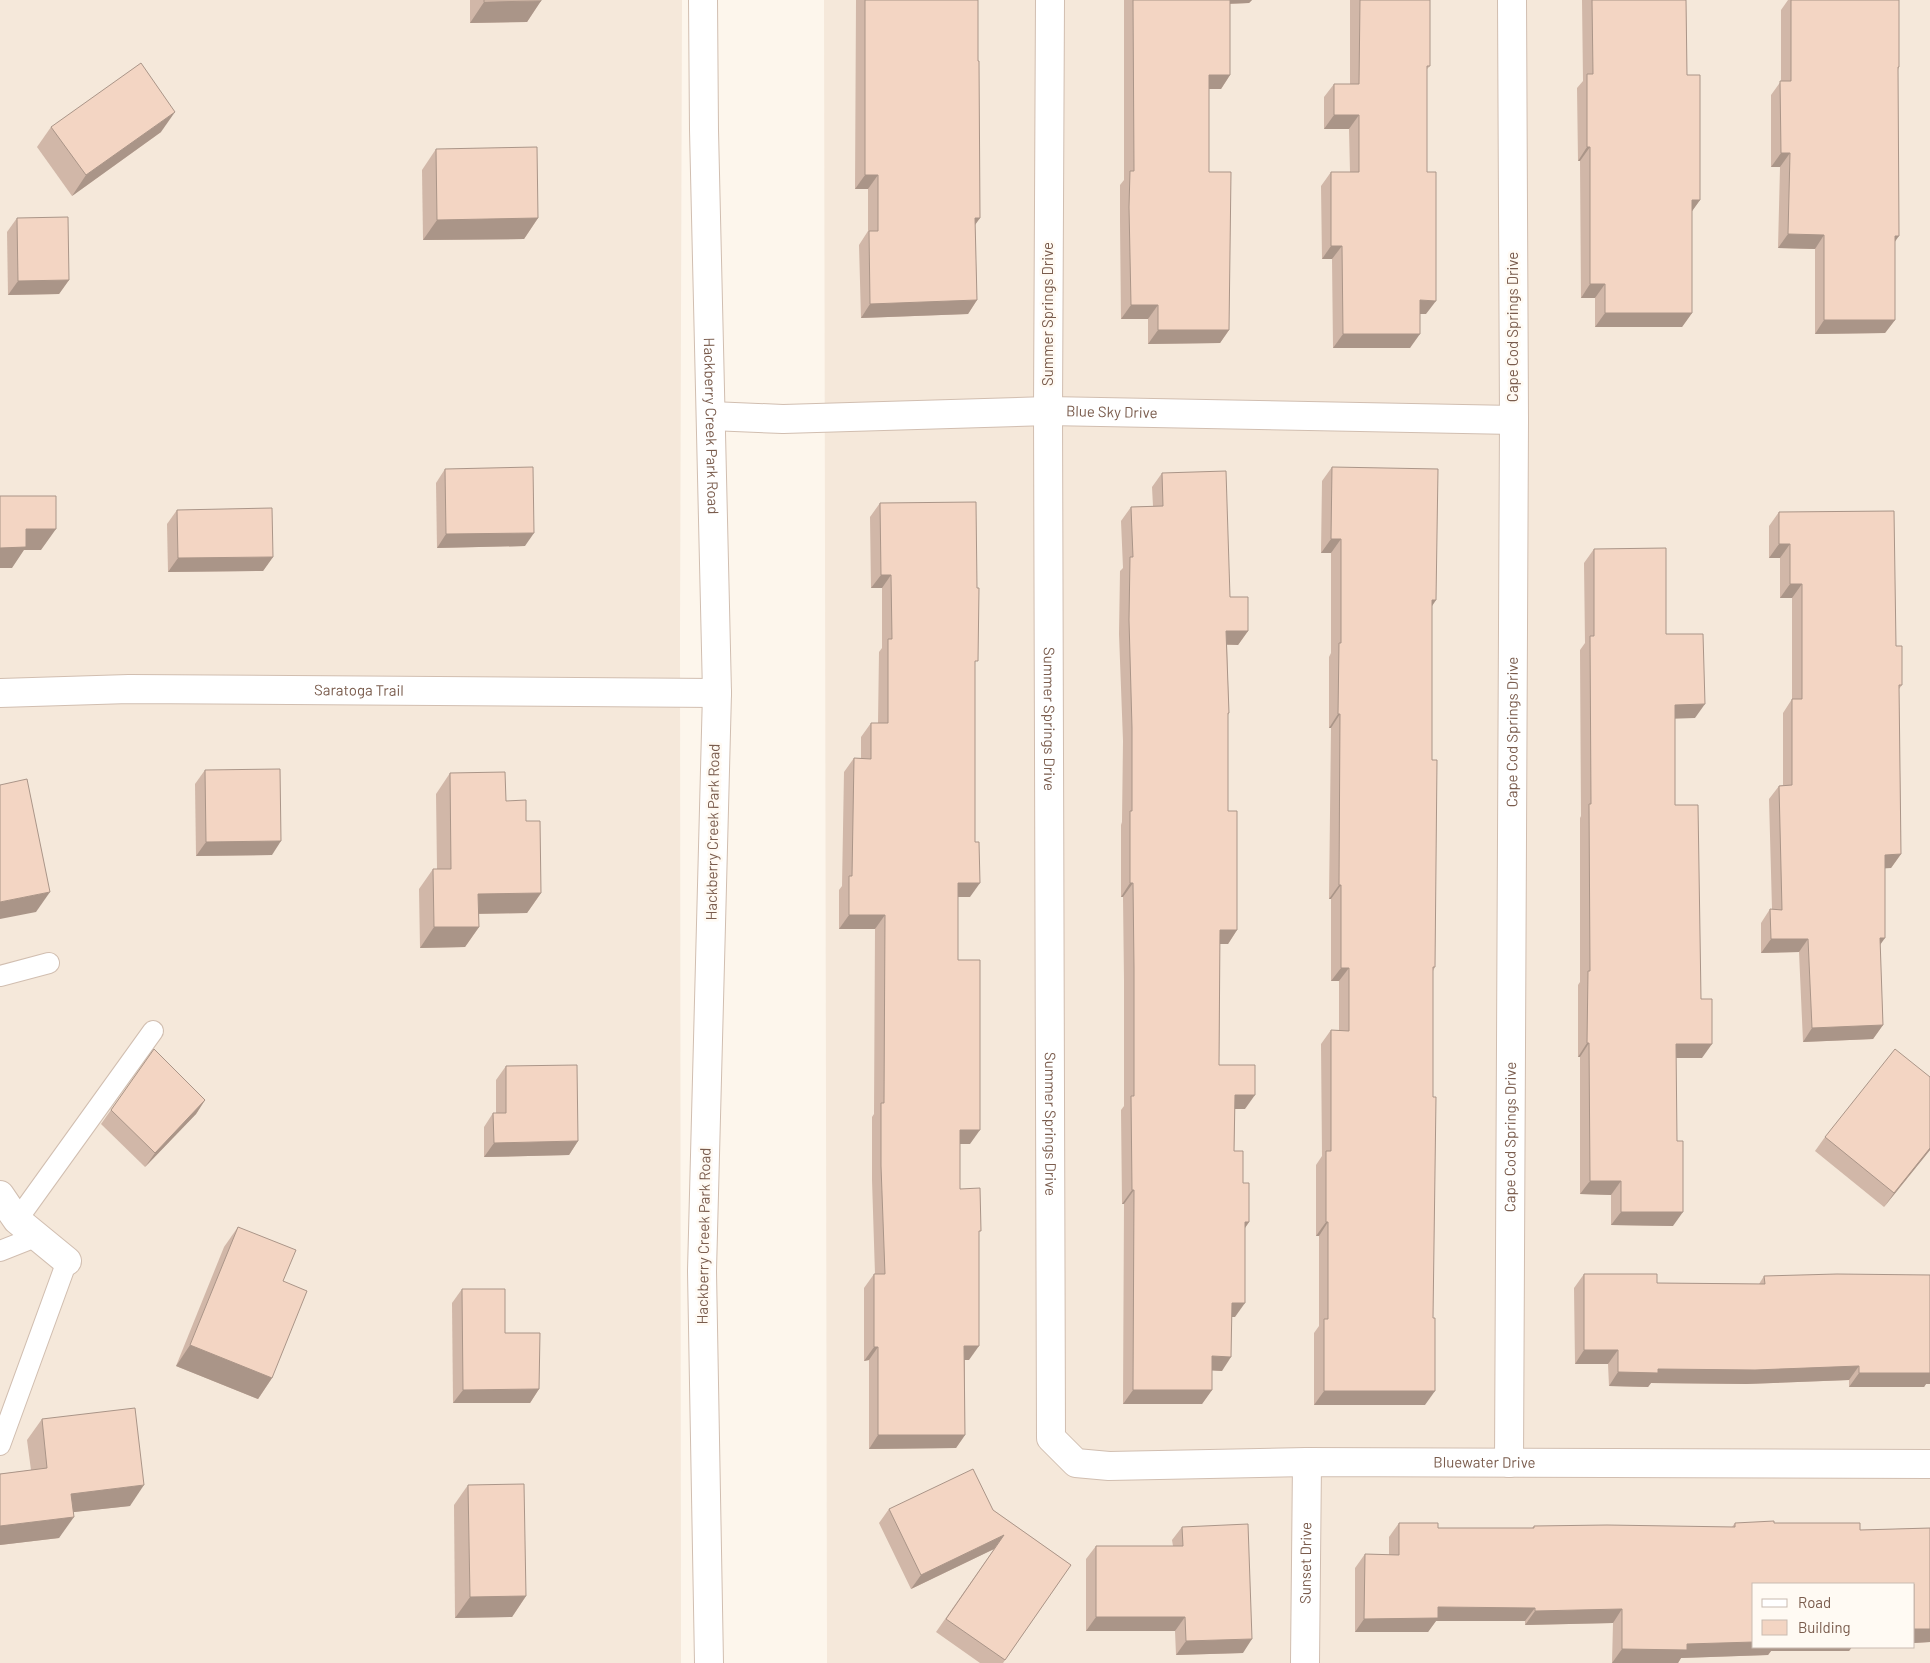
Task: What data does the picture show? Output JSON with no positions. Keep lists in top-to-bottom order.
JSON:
{
  "streets": {
    "street": [
      "Summer Springs Drive",
      "Cape Cod Springs Drive",
      "Blue Sky Drive",
      "Hackberry Creek Park Road",
      "Saratoga Trail",
      "Bluewater Drive",
      "Sunset Drive"
    ]
  },
  "crossings": [
    ["Summer Springs Drive", "Blue Sky Drive"],
    ["Summer Springs Drive", "Bluewater Drive"],
    ["Cape Cod Springs Drive", "Blue Sky Drive"],
    ["Cape Cod Springs Drive", "Bluewater Drive"],
    ["Blue Sky Drive", "Hackberry Creek Park Road"],
    ["Hackberry Creek Park Road", "Saratoga Trail"],
    ["Bluewater Drive", "Sunset Drive"]
  ],
  "legend": ["Road", "Building"]
}
